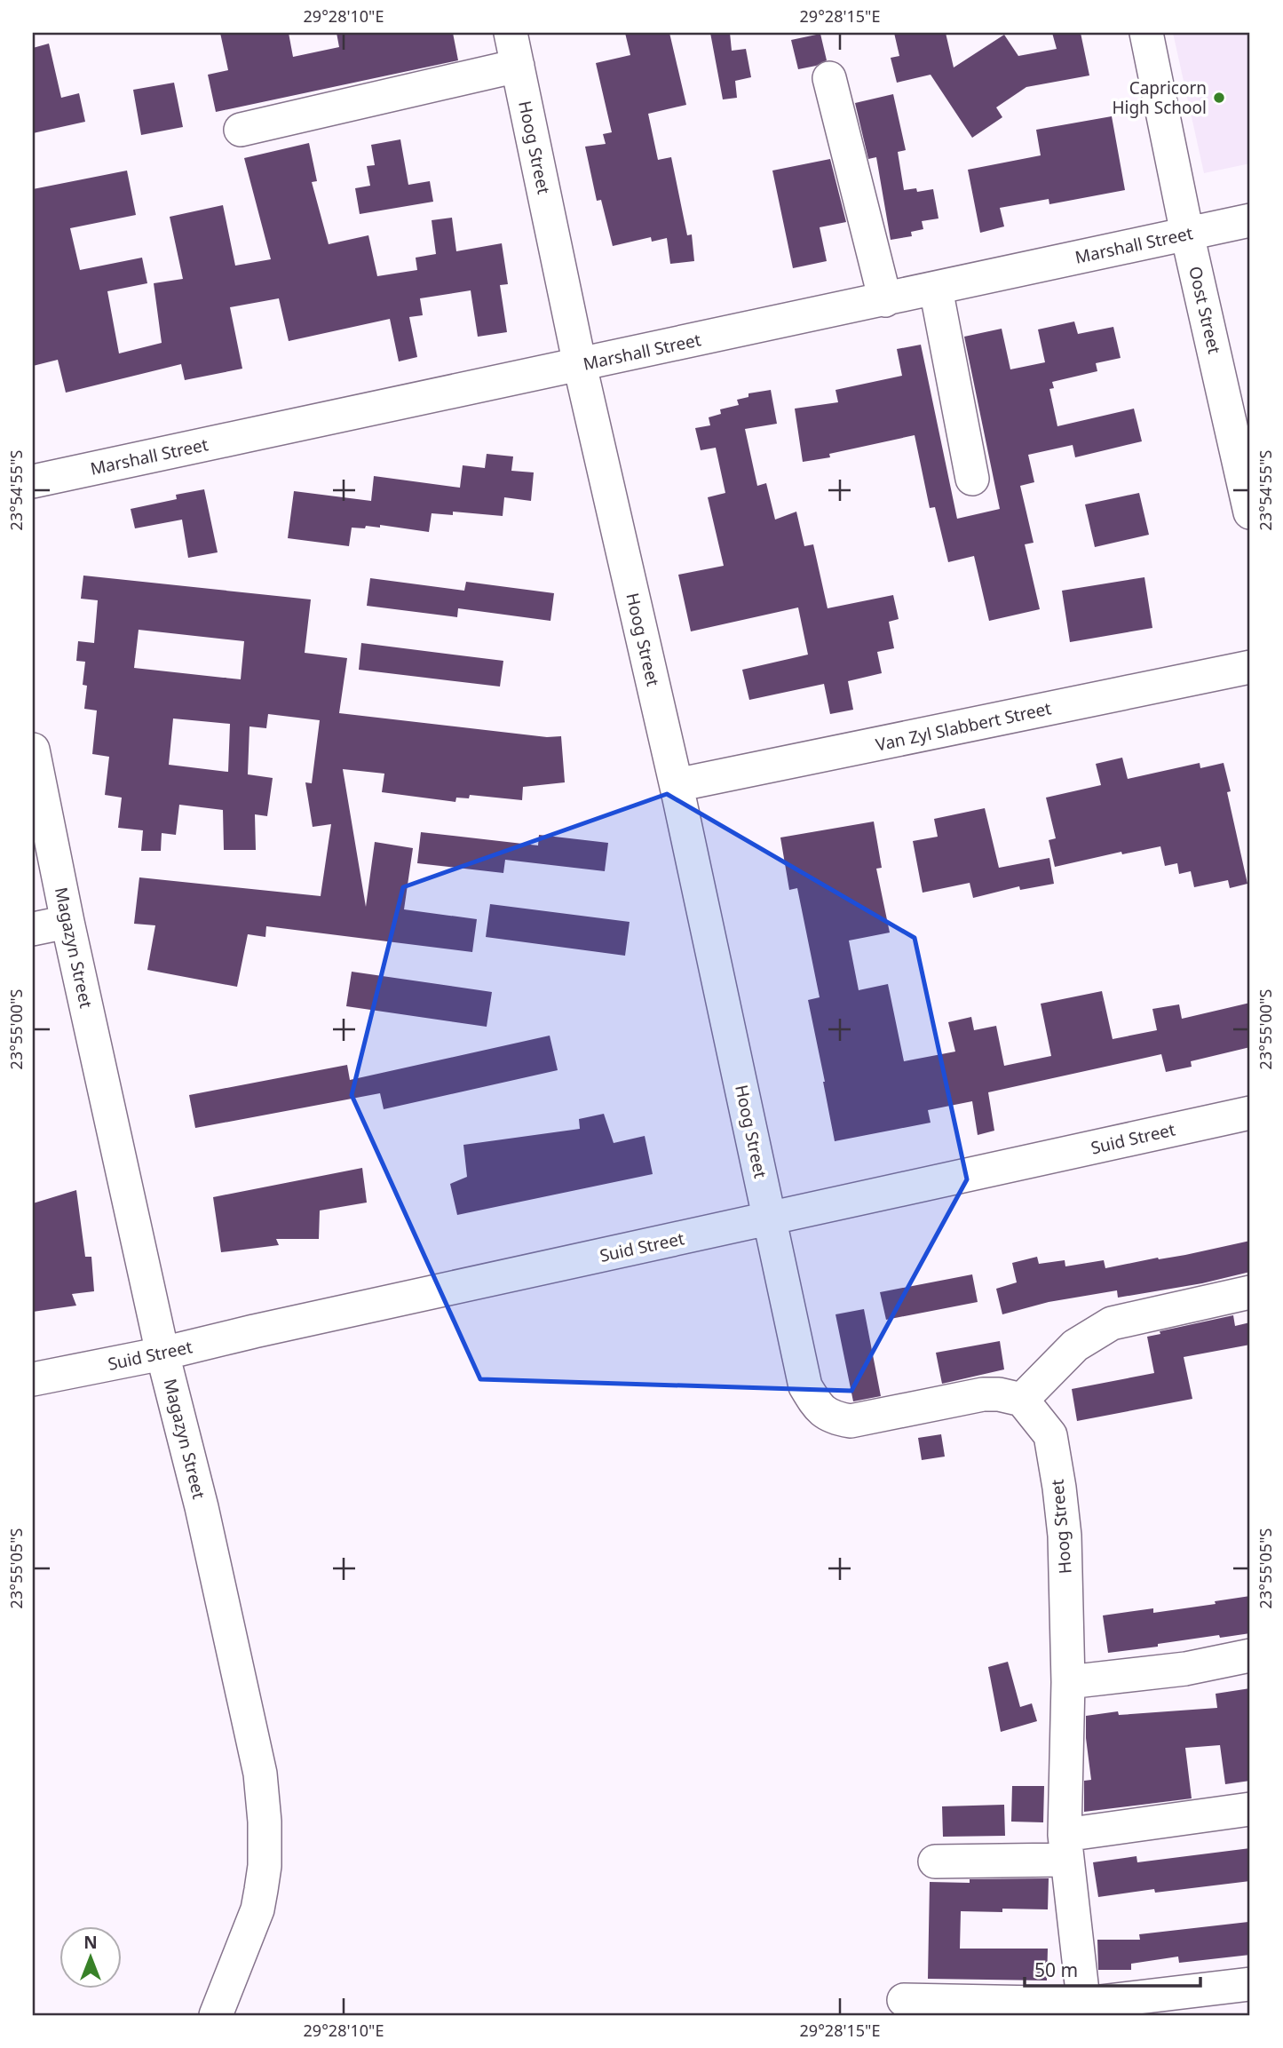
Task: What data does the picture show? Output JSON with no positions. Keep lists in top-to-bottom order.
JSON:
{
  "streets": {
    "street": [
      "Hoog Street",
      "Marshall Street",
      "Oost Street",
      "Van Zyl Slabbert Street",
      "Magazyn Street",
      "Suid Street"
    ]
  },
  "crossings": [
    ["Hoog Street", "Marshall Street"],
    ["Hoog Street", "Van Zyl Slabbert Street"],
    ["Hoog Street", "Suid Street"],
    ["Marshall Street", "Oost Street"],
    ["Magazyn Street", "Suid Street"]
  ],
  "places": ["Capricorn High School"],
  "scale_bar": "50 m",
  "north": "top",
  "coordinates": [
    "29°28'10\"E",
    "29°28'15\"E",
    "23°54'55\"S",
    "23°55'00\"S",
    "23°55'05\"S"
  ]
}
